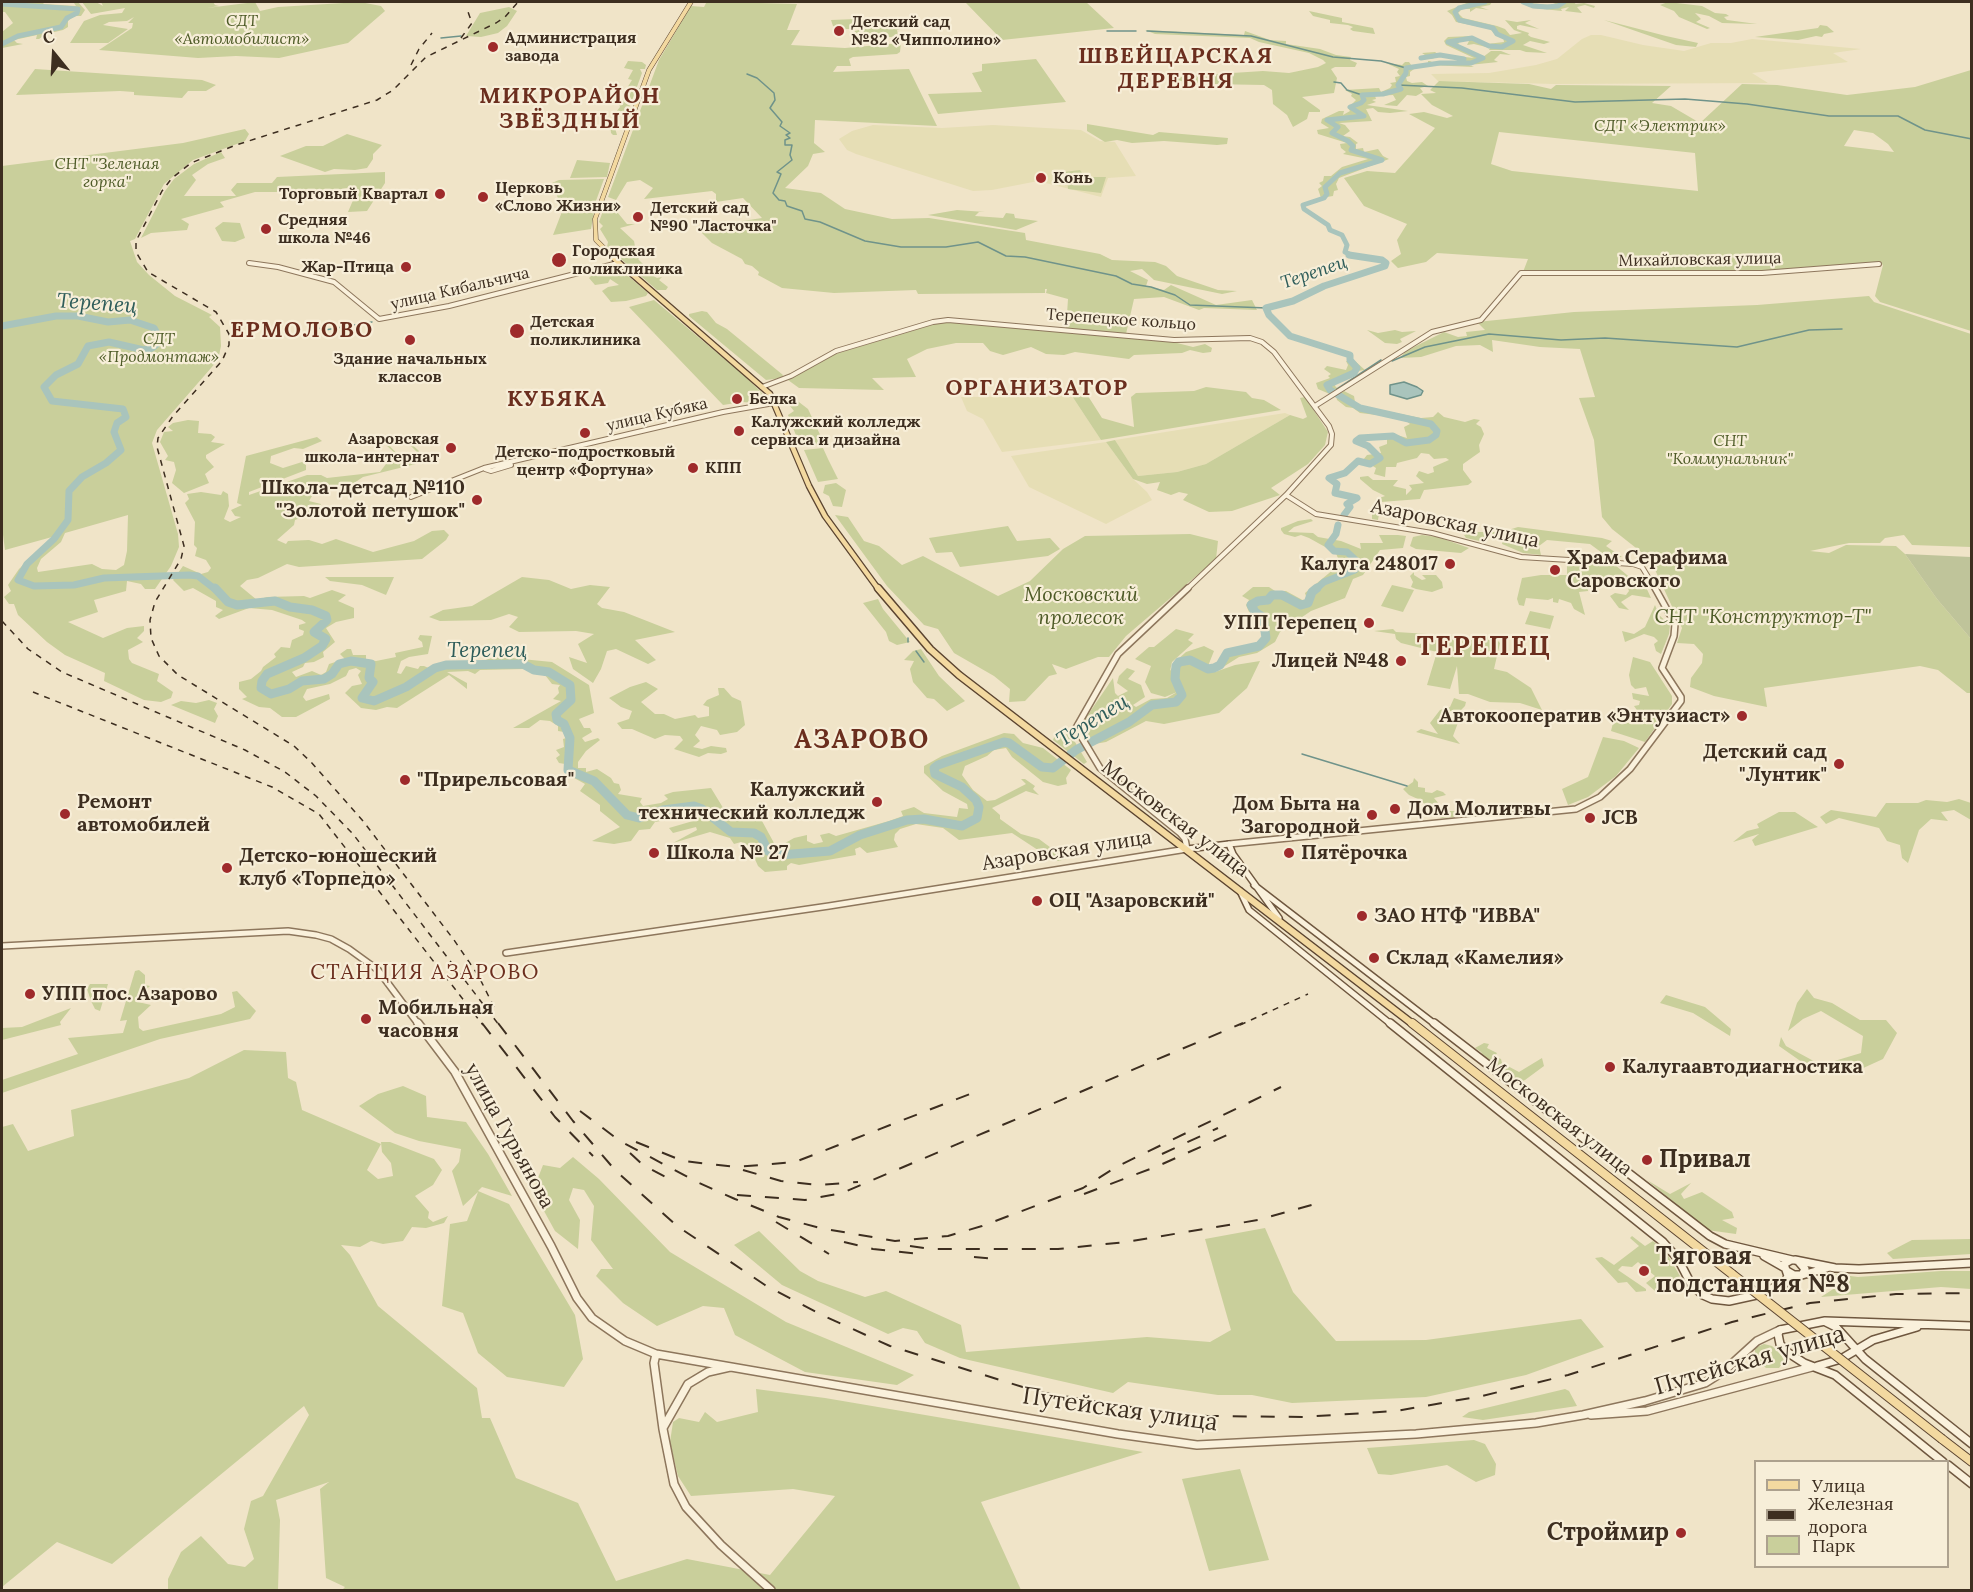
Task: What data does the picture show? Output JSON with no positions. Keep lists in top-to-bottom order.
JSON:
{
  "streets": {
    "main road": ["Московская улица"],
    "street": [
      "Михайловская улица",
      "улица Кибальчича",
      "Терепецкое кольцо",
      "улица Кубяка",
      "Азаровская улица",
      "улица Гурьянова",
      "Путейская улица"
    ]
  },
  "crossings": [
    ["Михайловская улица", "Терепецкое кольцо"],
    ["улица Кибальчича", "Московская улица"],
    ["Терепецкое кольцо", "Азаровская улица"],
    ["Терепецкое кольцо", "Московская улица"],
    ["улица Кубяка", "Московская улица"],
    ["Азаровская улица", "Московская улица"],
    ["улица Гурьянова", "Путейская улица"]
  ],
  "districts": [
    "ШВЕЙЦАРСКАЯ ДЕРЕВНЯ",
    "МИКРОРАЙОН ЗВЁЗДНЫЙ",
    "ЕРМОЛОВО",
    "ОРГАНИЗАТОР",
    "КУБЯКА",
    "ТЕРЕПЕЦ",
    "АЗАРОВО",
    "СТАНЦИЯ АЗАРОВО"
  ],
  "water": ["Терепец"],
  "parks": [
    "СДТ «Автомобилист»",
    "СДТ «Электрик»",
    "СНТ \"Зеленая горка\"",
    "СДТ «Продмонтаж»",
    "СНТ \"Коммунальник\"",
    "Московский пролесок",
    "СНТ \"Конструктор-Т\""
  ],
  "places": [
    "Детский сад №82 «Чипполино»",
    "Администрация завода",
    "Конь",
    "Торговый Квартал",
    "Церковь «Слово Жизни»",
    "Детский сад №90 \"Ласточка\"",
    "Средняя школа №46",
    "Городская поликлиника",
    "Жар-Птица",
    "Детская поликлиника",
    "Здание начальных классов",
    "Белка",
    "Калужский колледж сервиса и дизайна",
    "Детско-подростковый центр «Фортуна»",
    "Азаровская школа-интернат",
    "КПП",
    "Школа-детсад №110 \"Золотой петушок\"",
    "Калуга 248017",
    "Храм Серафима Саровского",
    "УПП Терепец",
    "Лицей №48",
    "Автокооператив «Энтузиаст»",
    "Детский сад \"Лунтик\"",
    "\"Прирельсовая\"",
    "Калужский технический колледж",
    "Дом Молитвы",
    "Ремонт автомобилей",
    "Дом Быта на Загородной",
    "JCB",
    "Школа № 27",
    "Пятёрочка",
    "Детско-юношеский клуб «Торпедо»",
    "ОЦ \"Азаровский\"",
    "ЗАО НТФ \"ИВВА\"",
    "Склад «Камелия»",
    "УПП пос. Азарово",
    "Мобильная часовня",
    "Калугаавтодиагностика",
    "Привал",
    "Тяговая подстанция №8",
    "Строймир"
  ],
  "legend": ["Улица", "Железная дорога", "Парк"],
  "north": "top"
}
